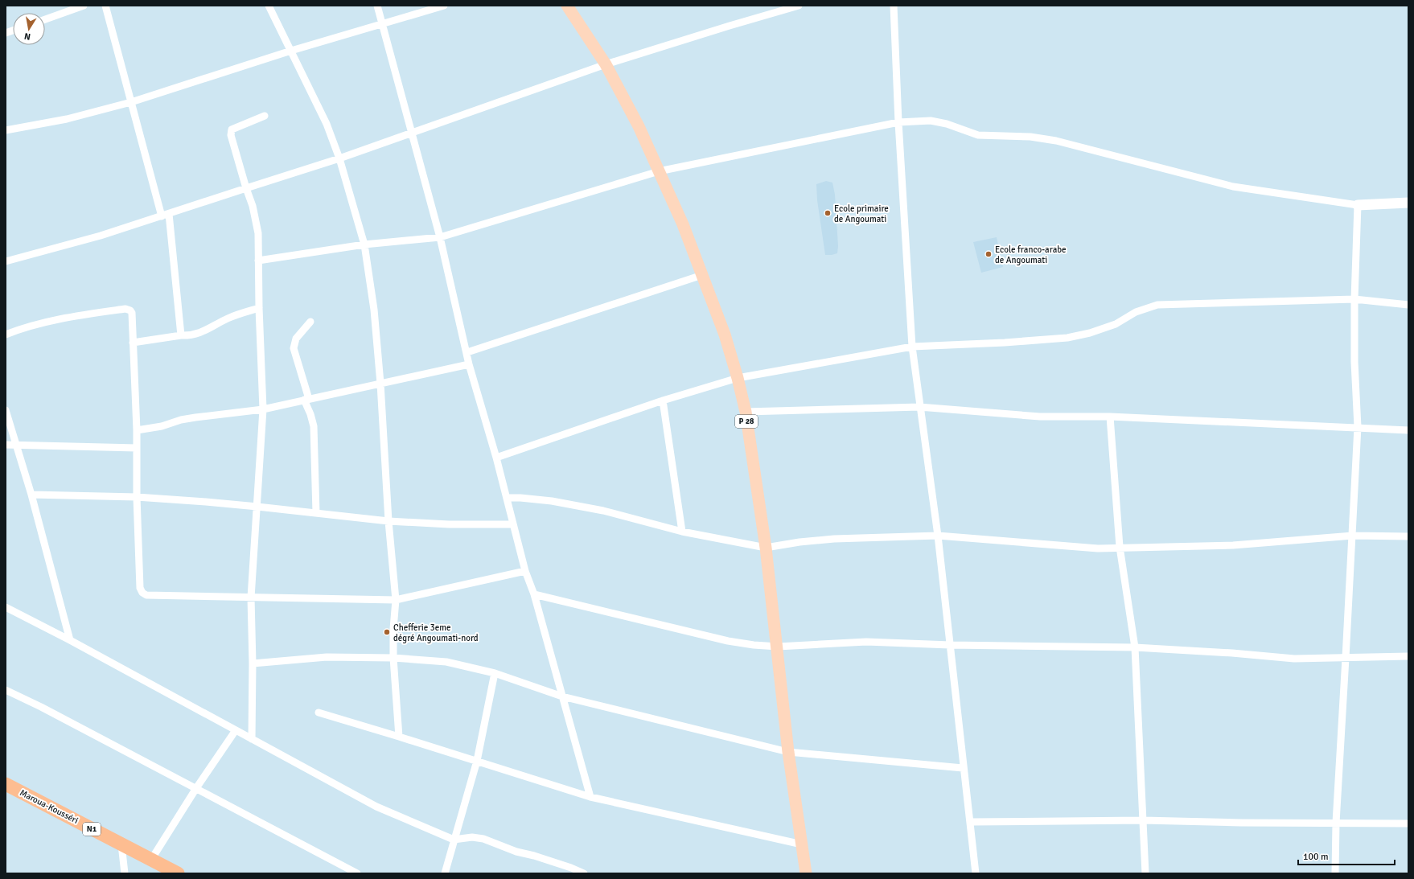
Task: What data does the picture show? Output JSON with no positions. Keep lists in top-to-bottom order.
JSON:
{
  "streets": {
    "highway": ["Maroua-Kousséri", "N1"],
    "main road": ["P 28"]
  },
  "places": ["Ecole primaire de Angoumati", "Ecole franco-arabe de Angoumati", "Chefferie 3eme dégré Angoumati-nord"],
  "scale_bar": "100 m",
  "north": "bottom"
}
